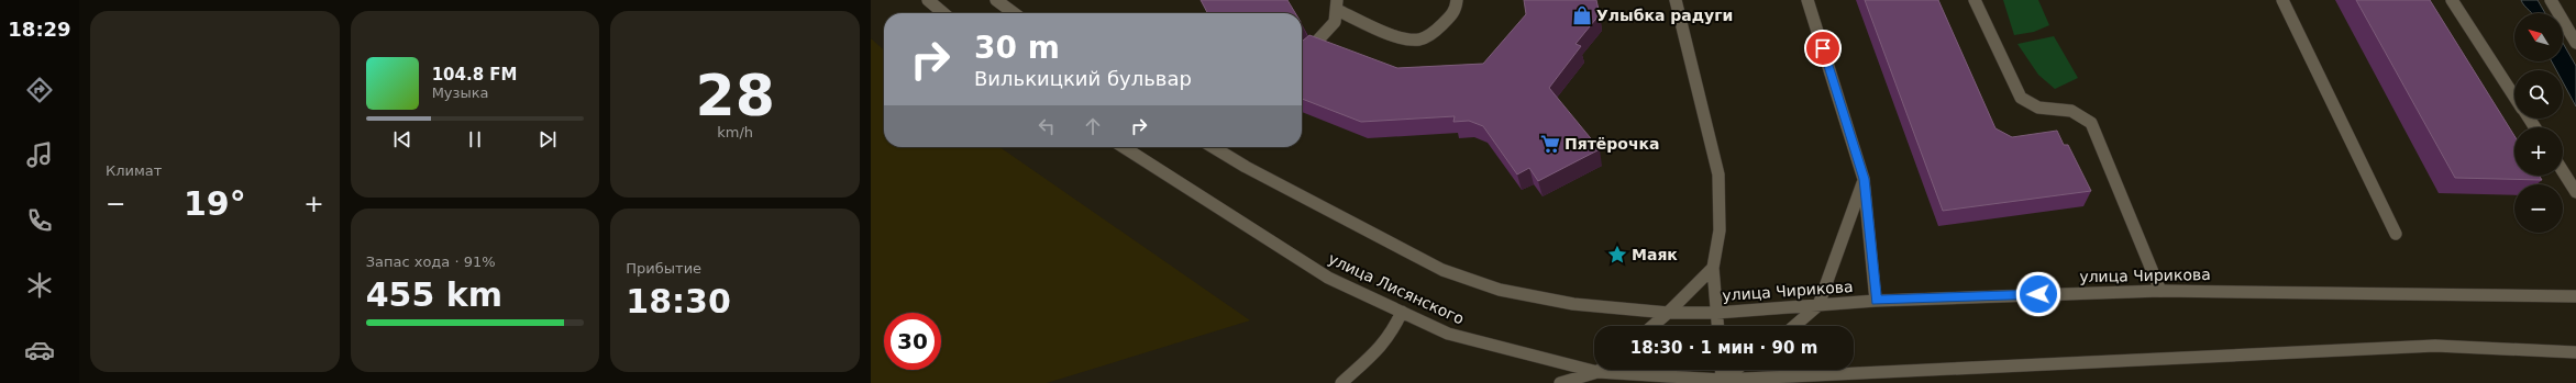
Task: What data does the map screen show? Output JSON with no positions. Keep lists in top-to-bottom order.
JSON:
{
  "streets": {
    "street": ["улица Чирикова", "улица Лисянского"]
  },
  "places": {
    "shop": ["Улыбка радуги"],
    "supermarket": ["Пятёрочка"],
    "place": ["Маяк"]
  },
  "north": "top left",
  "page": {
    "tabs": "18:29",
    "tile": [
      "Климат",
      ["28", "km/h"],
      ["Запас хода · 91%", "455 km"],
      ["Прибытие", "18:30"]
    ],
    "map_buttons": ["+", "−"],
    "turn": ["30 m", "Вилькицкий бульвар"],
    "song": ["104.8 FM", "Музыка"],
    "heat": ["−", "19°", "+"],
    "limit": "30",
    "trip": "18:30 · 1 мин · 90 m"
  }
}
